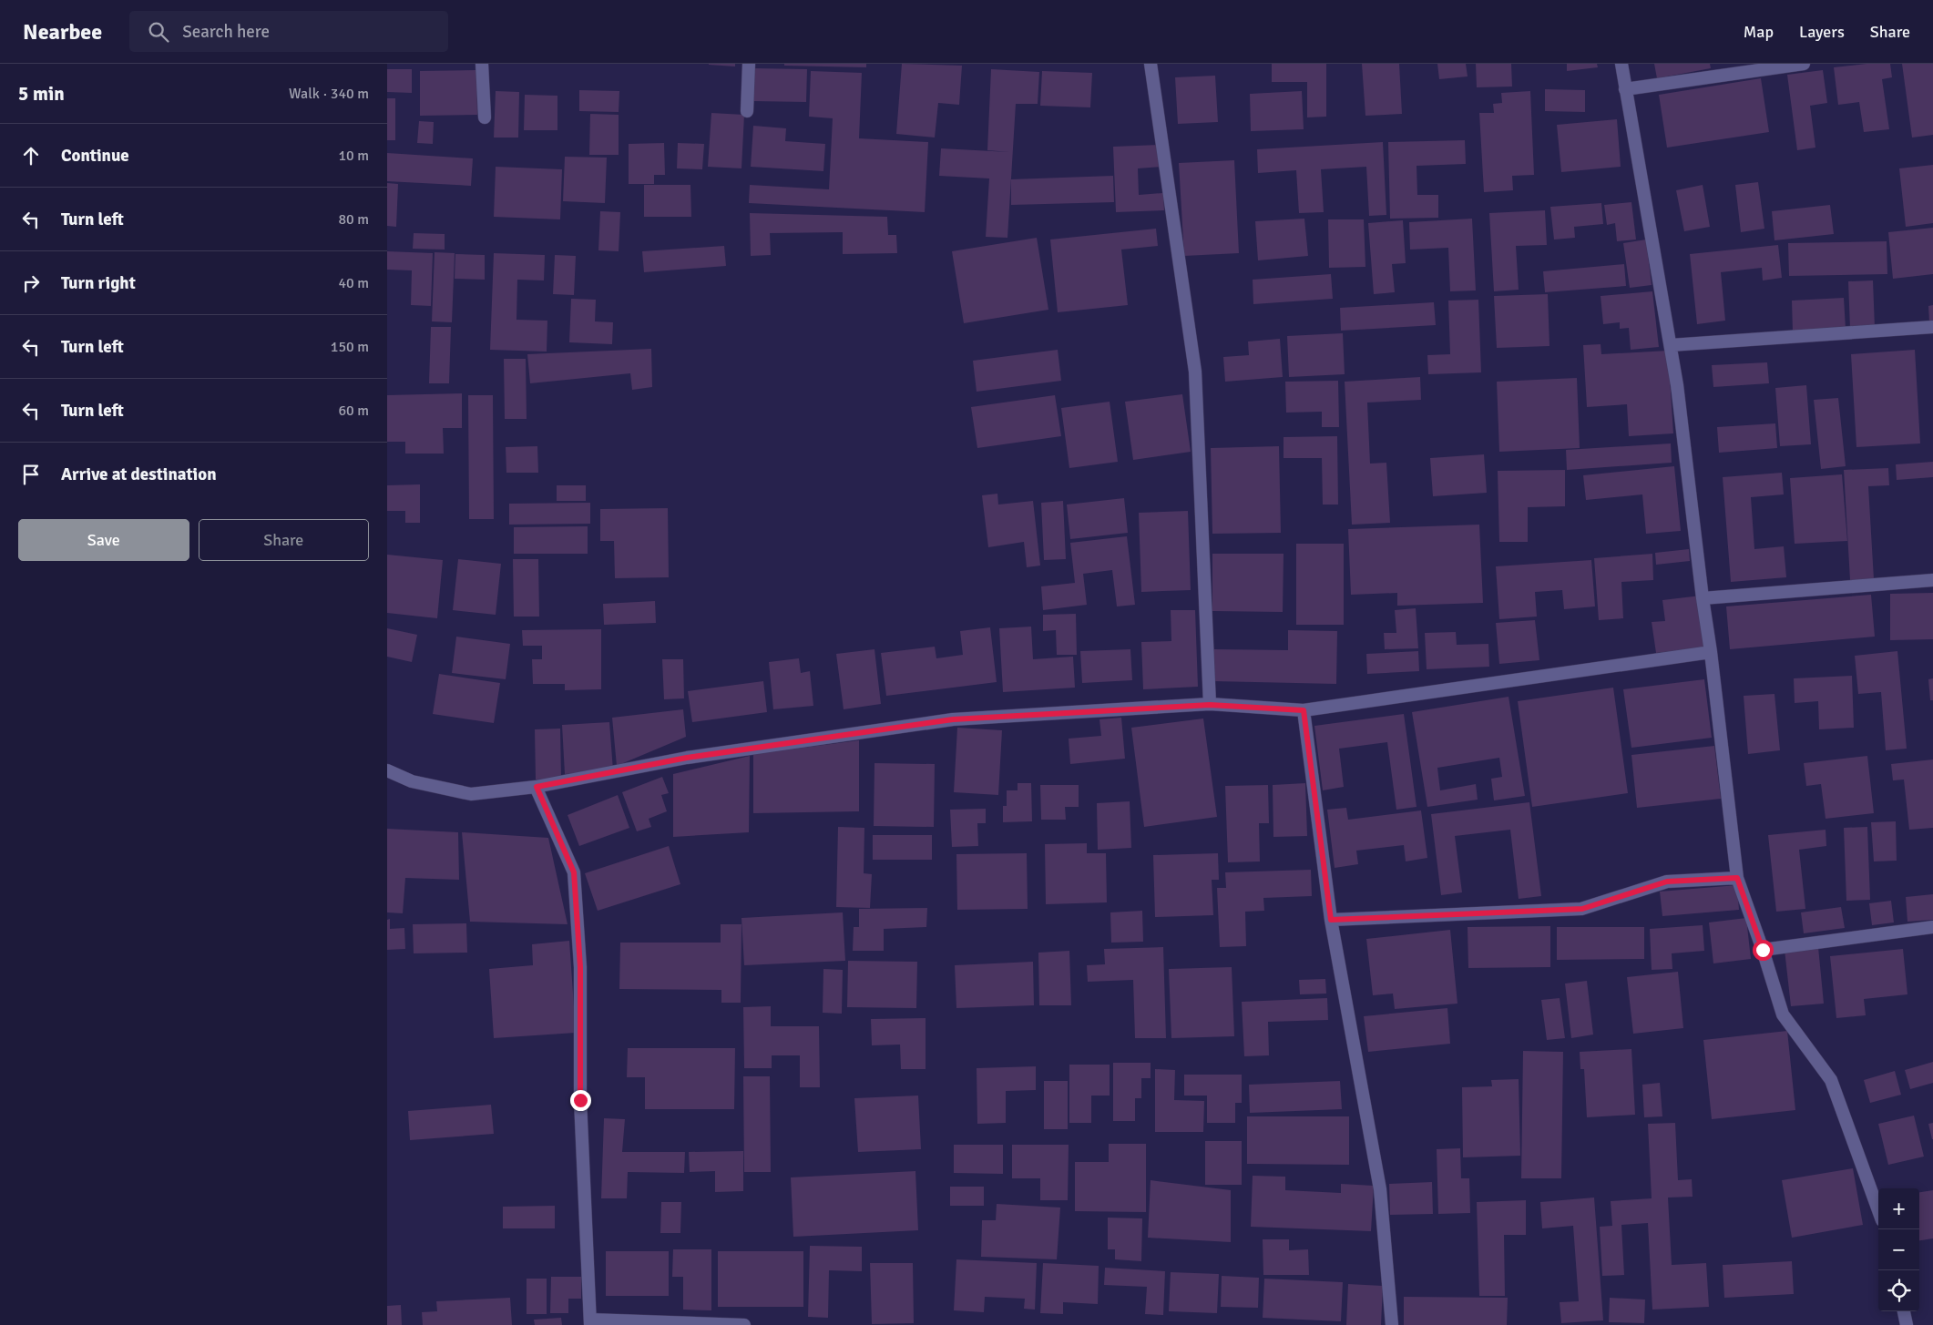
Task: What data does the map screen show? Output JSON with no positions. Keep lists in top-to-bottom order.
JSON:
{
  "page": {
    "header": "Nearbee",
    "search": "Search here",
    "nav": ["Map", "Layers", "Share"],
    "heading": ["5 min", "Walk · 340 m"],
    "list": [
      ["Continue", "10 m"],
      ["Turn left", "80 m"],
      ["Turn right", "40 m"],
      ["Turn left", "150 m"],
      ["Turn left", "60 m"],
      "Arrive at destination"
    ],
    "buttons": ["Save", "Share"],
    "map_buttons": ["+", "−"]
  }
}
